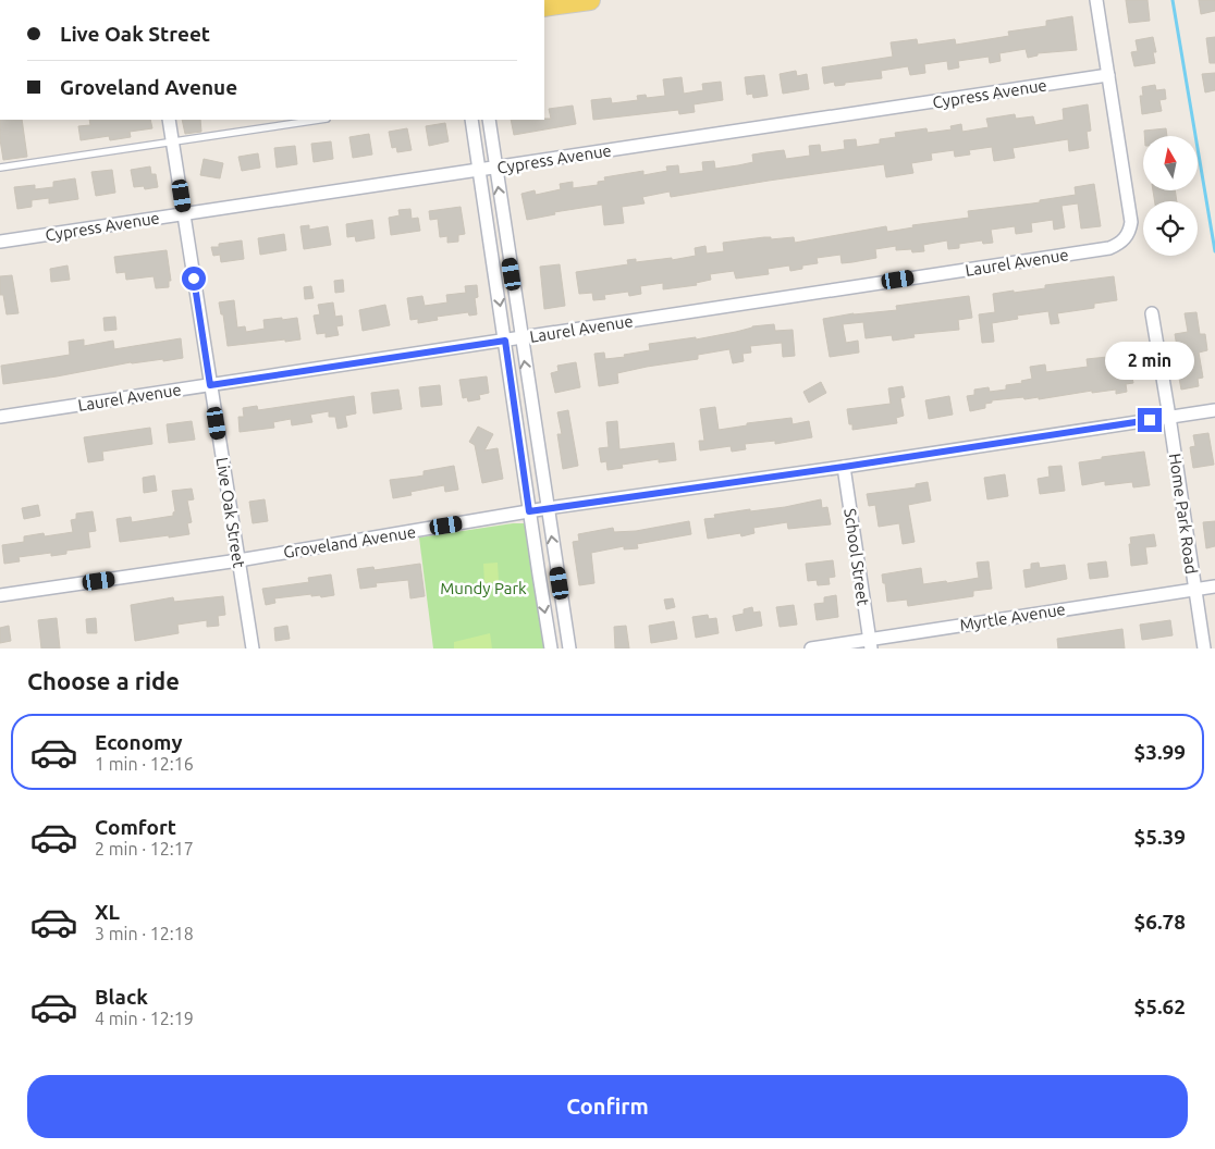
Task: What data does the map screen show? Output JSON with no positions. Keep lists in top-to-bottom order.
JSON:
{
  "streets": {
    "street": [
      "Cypress Avenue",
      "Laurel Avenue",
      "Live Oak Street",
      "Home Park Road",
      "Groveland Avenue",
      "School Street",
      "Myrtle Avenue"
    ]
  },
  "crossings": [
    ["Cypress Avenue", "Laurel Avenue"],
    ["Cypress Avenue", "Live Oak Street"],
    ["Laurel Avenue", "Live Oak Street"],
    ["Live Oak Street", "Groveland Avenue"],
    ["Home Park Road", "Groveland Avenue"],
    ["Home Park Road", "Myrtle Avenue"],
    ["Groveland Avenue", "School Street"],
    ["School Street", "Myrtle Avenue"]
  ],
  "parks": ["Mundy Park"],
  "north": "top",
  "page": {
    "banner": ["Live Oak Street", "Groveland Avenue"],
    "bubble": "2 min",
    "heading": "Choose a ride",
    "list": [
      {
        "name": "Economy",
        "note": "1 min · 12:16",
        "value": "$3.99"
      },
      {
        "name": "Comfort",
        "note": "2 min · 12:17",
        "value": "$5.39"
      },
      {
        "name": "XL",
        "note": "3 min · 12:18",
        "value": "$6.78"
      },
      {
        "name": "Black",
        "note": "4 min · 12:19",
        "value": "$5.62"
      }
    ],
    "buttons": "Confirm"
  }
}
